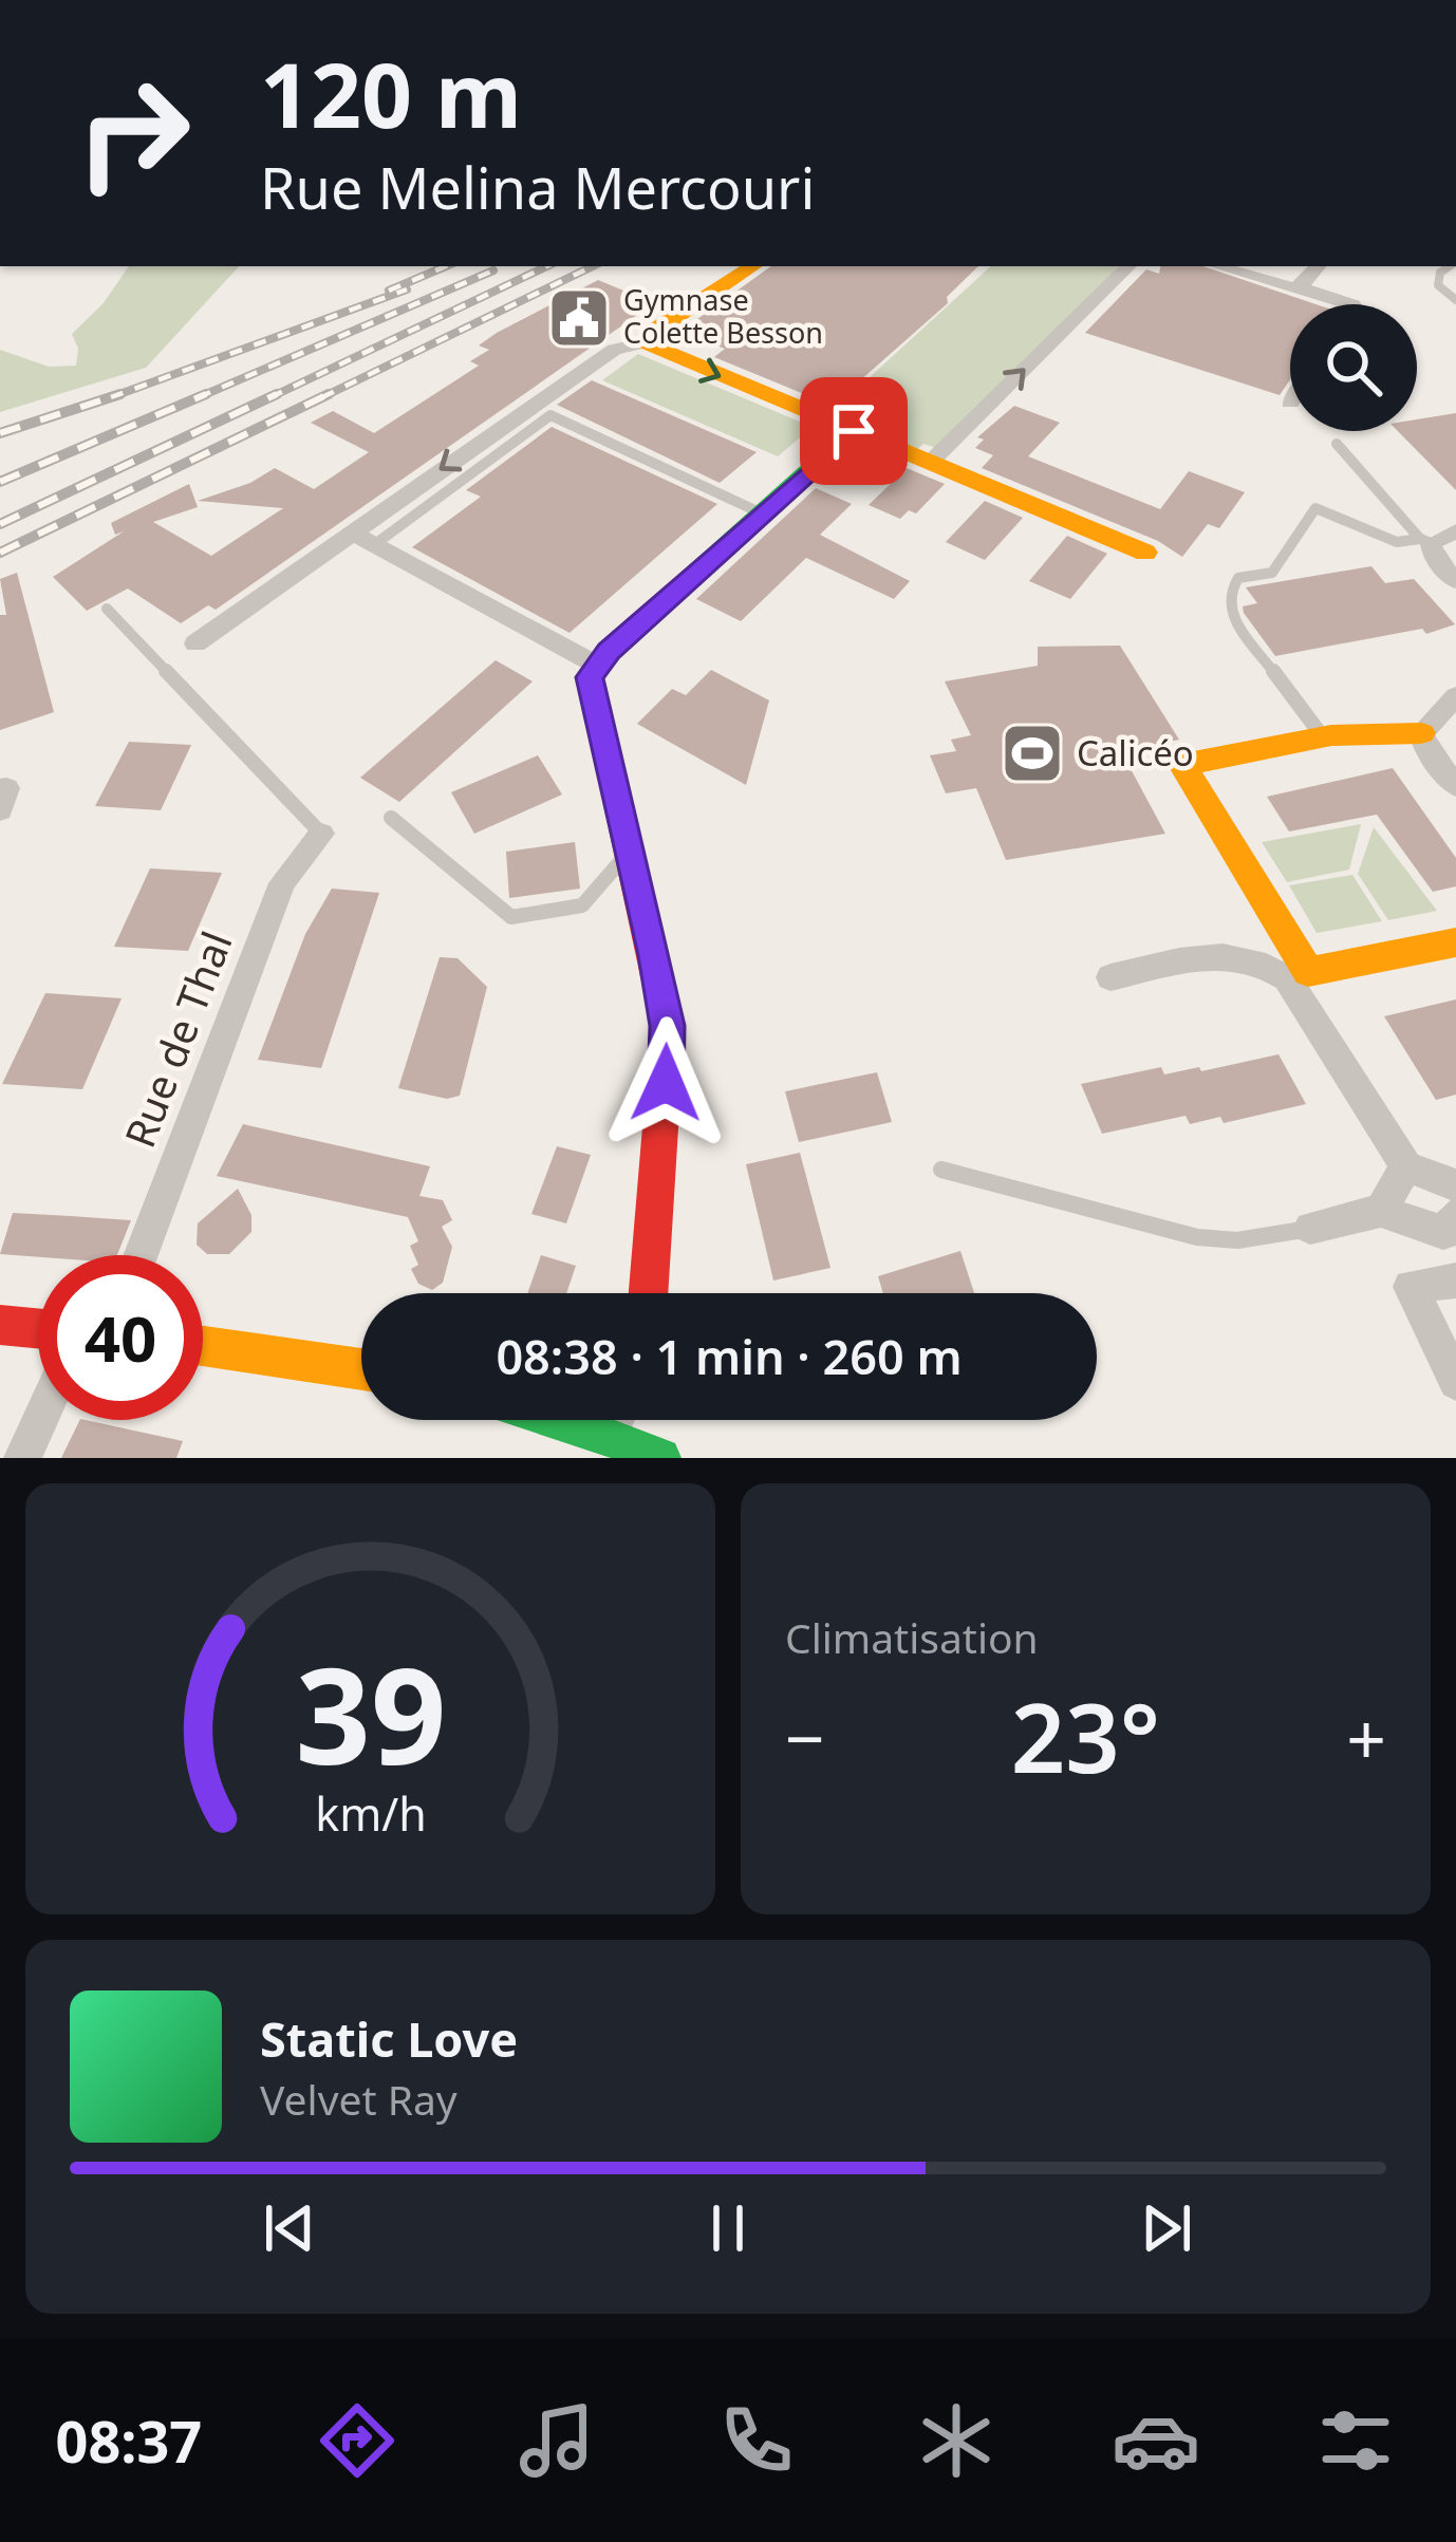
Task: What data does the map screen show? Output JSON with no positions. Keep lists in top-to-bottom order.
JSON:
{
  "streets": {
    "street": ["Rue de Thal"]
  },
  "places": {
    "public building": ["Gymnase Colette Besson"],
    "sports": ["Calicéo"]
  },
  "page": {
    "turn": ["120 m", "Rue Melina Mercouri"],
    "limit": "40",
    "trip": "08:38 · 1 min · 260 m",
    "tile": "Climatisation",
    "heat": ["−", "23°", "+"],
    "song": ["Static Love", "Velvet Ray"],
    "tabs": "08:37",
    "gauge": ["39", "km/h"]
  }
}
